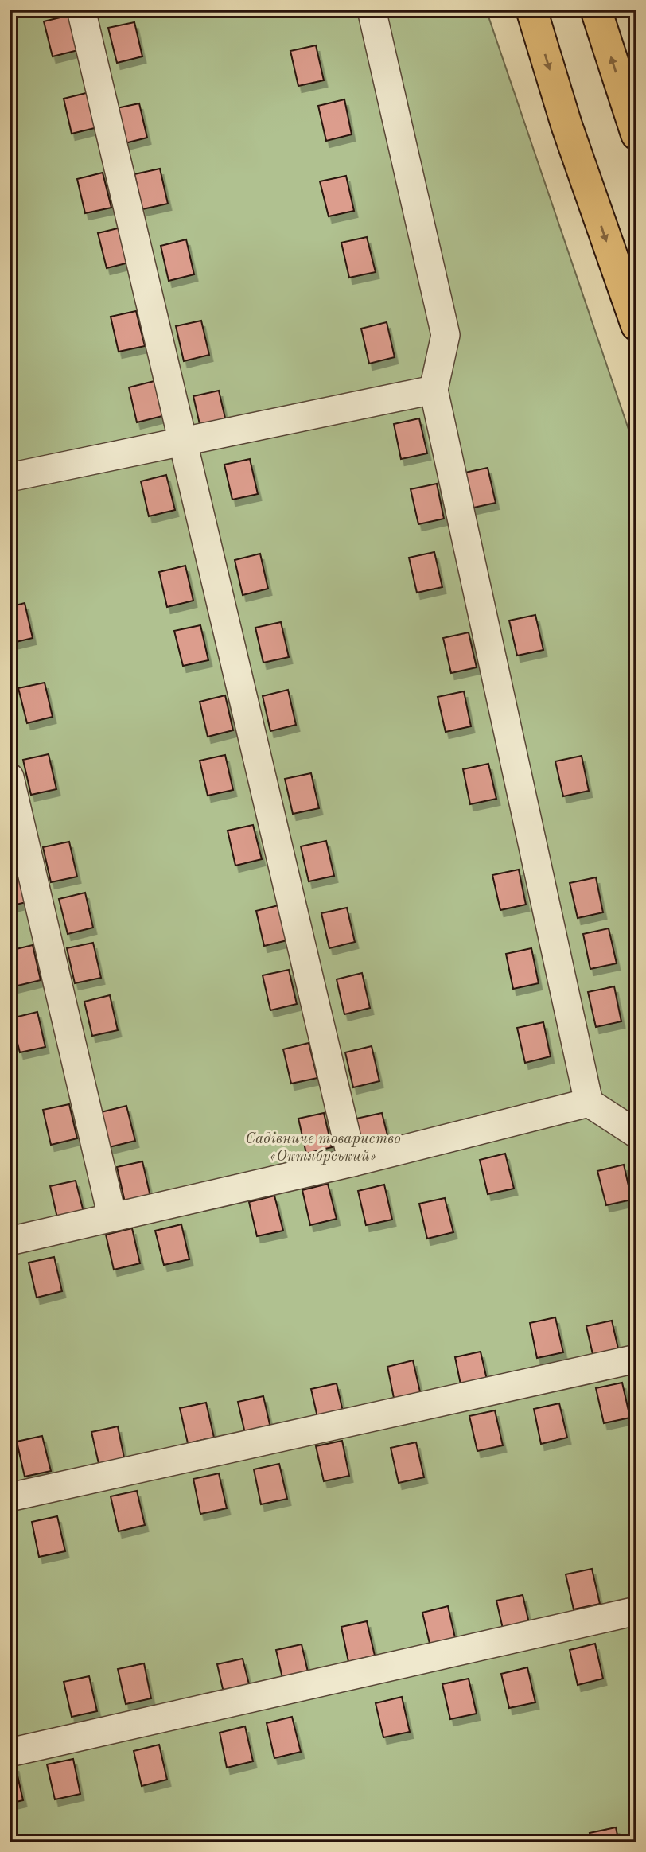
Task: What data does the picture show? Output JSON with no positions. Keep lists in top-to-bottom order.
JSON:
{
  "parks": ["Садівниче товариство «Октябрський»"]
}
